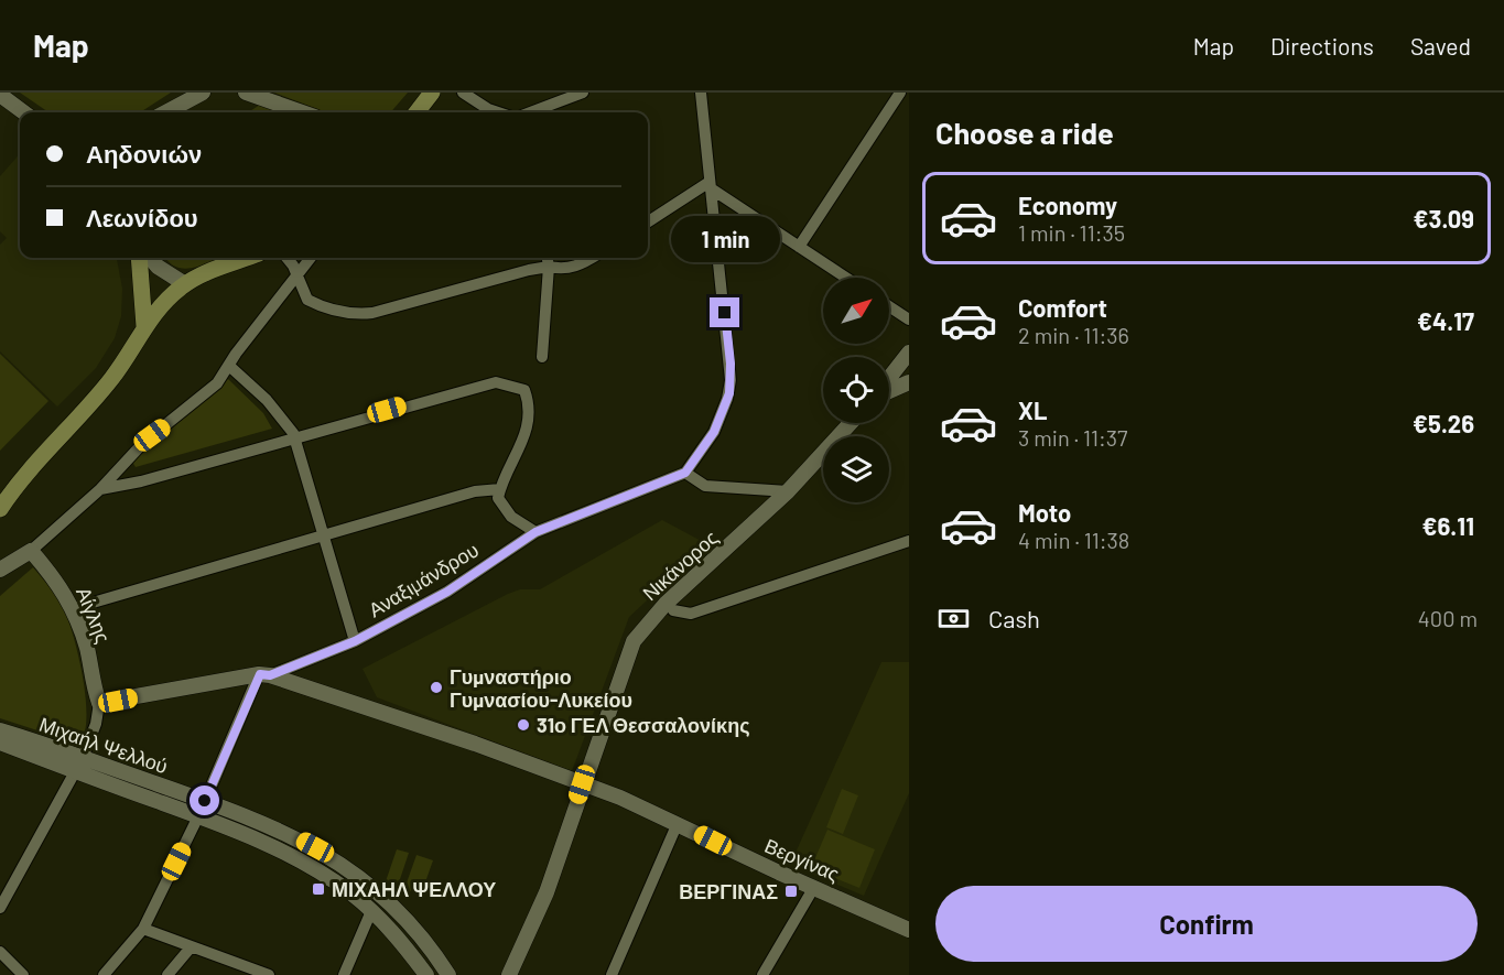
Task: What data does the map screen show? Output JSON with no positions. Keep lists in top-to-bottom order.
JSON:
{
  "streets": {
    "street": [
      "Νικάνορος",
      "Αναξιμάνδρου",
      "Αίγλης",
      "Μιχαήλ Ψελλού",
      "Βεργίνας"
    ]
  },
  "crossings": [
    ["Νικάνορος", "Βεργίνας"],
    ["Αναξιμάνδρου", "Αίγλης"],
    ["Αναξιμάνδρου", "Βεργίνας"]
  ],
  "places": {
    "other": ["Γυμναστήριο Γυμνασίου-Λυκείου", "31ο ΓΕΛ Θεσσαλονίκης"],
    "transit": ["ΜΙΧΑΗΛ ΨΕΛΛΟΥ", "ΒΕΡΓΙΝΑΣ"]
  },
  "north": "top right",
  "page": {
    "header": "Map",
    "nav": ["Map", "Directions", "Saved"],
    "heading": "Choose a ride",
    "banner": ["Αηδονιών", "Λεωνίδου"],
    "list": [
      {
        "name": "Economy",
        "note": "1 min · 11:35",
        "value": "€3.09"
      },
      {
        "name": "Comfort",
        "note": "2 min · 11:36",
        "value": "€4.17"
      },
      {
        "name": "XL",
        "note": "3 min · 11:37",
        "value": "€5.26"
      },
      {
        "name": "Moto",
        "note": "4 min · 11:38",
        "value": "€6.11"
      }
    ],
    "bubble": "1 min",
    "pay": ["Cash", "400 m"],
    "buttons": "Confirm"
  }
}
